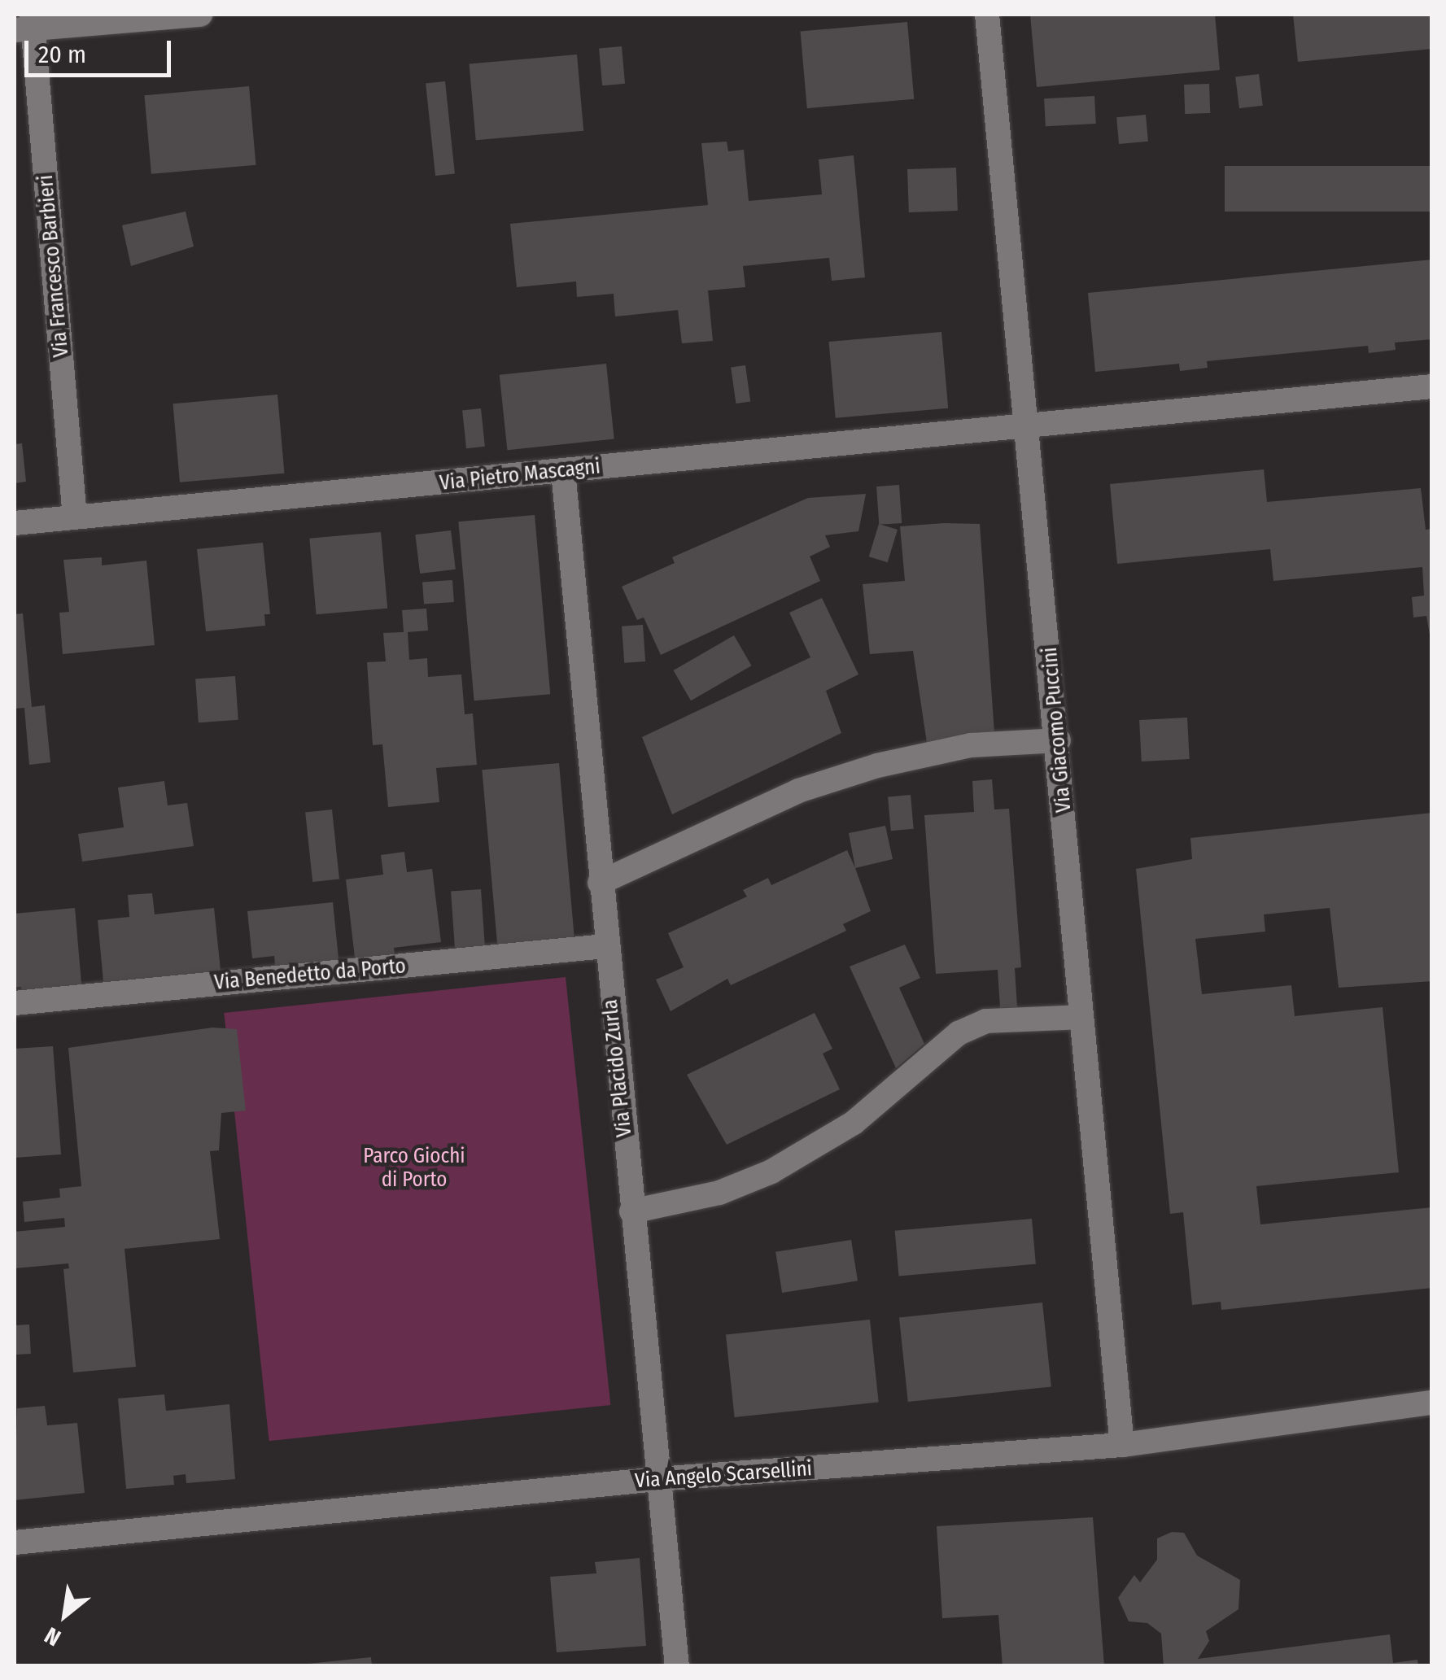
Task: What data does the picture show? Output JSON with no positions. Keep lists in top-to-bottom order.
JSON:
{
  "streets": {
    "street": [
      "Via Francesco Barbieri",
      "Via Pietro Mascagni",
      "Via Giacomo Puccini",
      "Via Benedetto da Porto",
      "Via Placido Zurla",
      "Via Angelo Scarsellini"
    ]
  },
  "crossings": [
    ["Via Francesco Barbieri", "Via Pietro Mascagni"],
    ["Via Pietro Mascagni", "Via Giacomo Puccini"],
    ["Via Pietro Mascagni", "Via Placido Zurla"],
    ["Via Giacomo Puccini", "Via Angelo Scarsellini"],
    ["Via Benedetto da Porto", "Via Placido Zurla"],
    ["Via Placido Zurla", "Via Angelo Scarsellini"]
  ],
  "parks": ["Parco Giochi di Porto"],
  "scale_bar": "20 m",
  "north": "bottom left"
}
